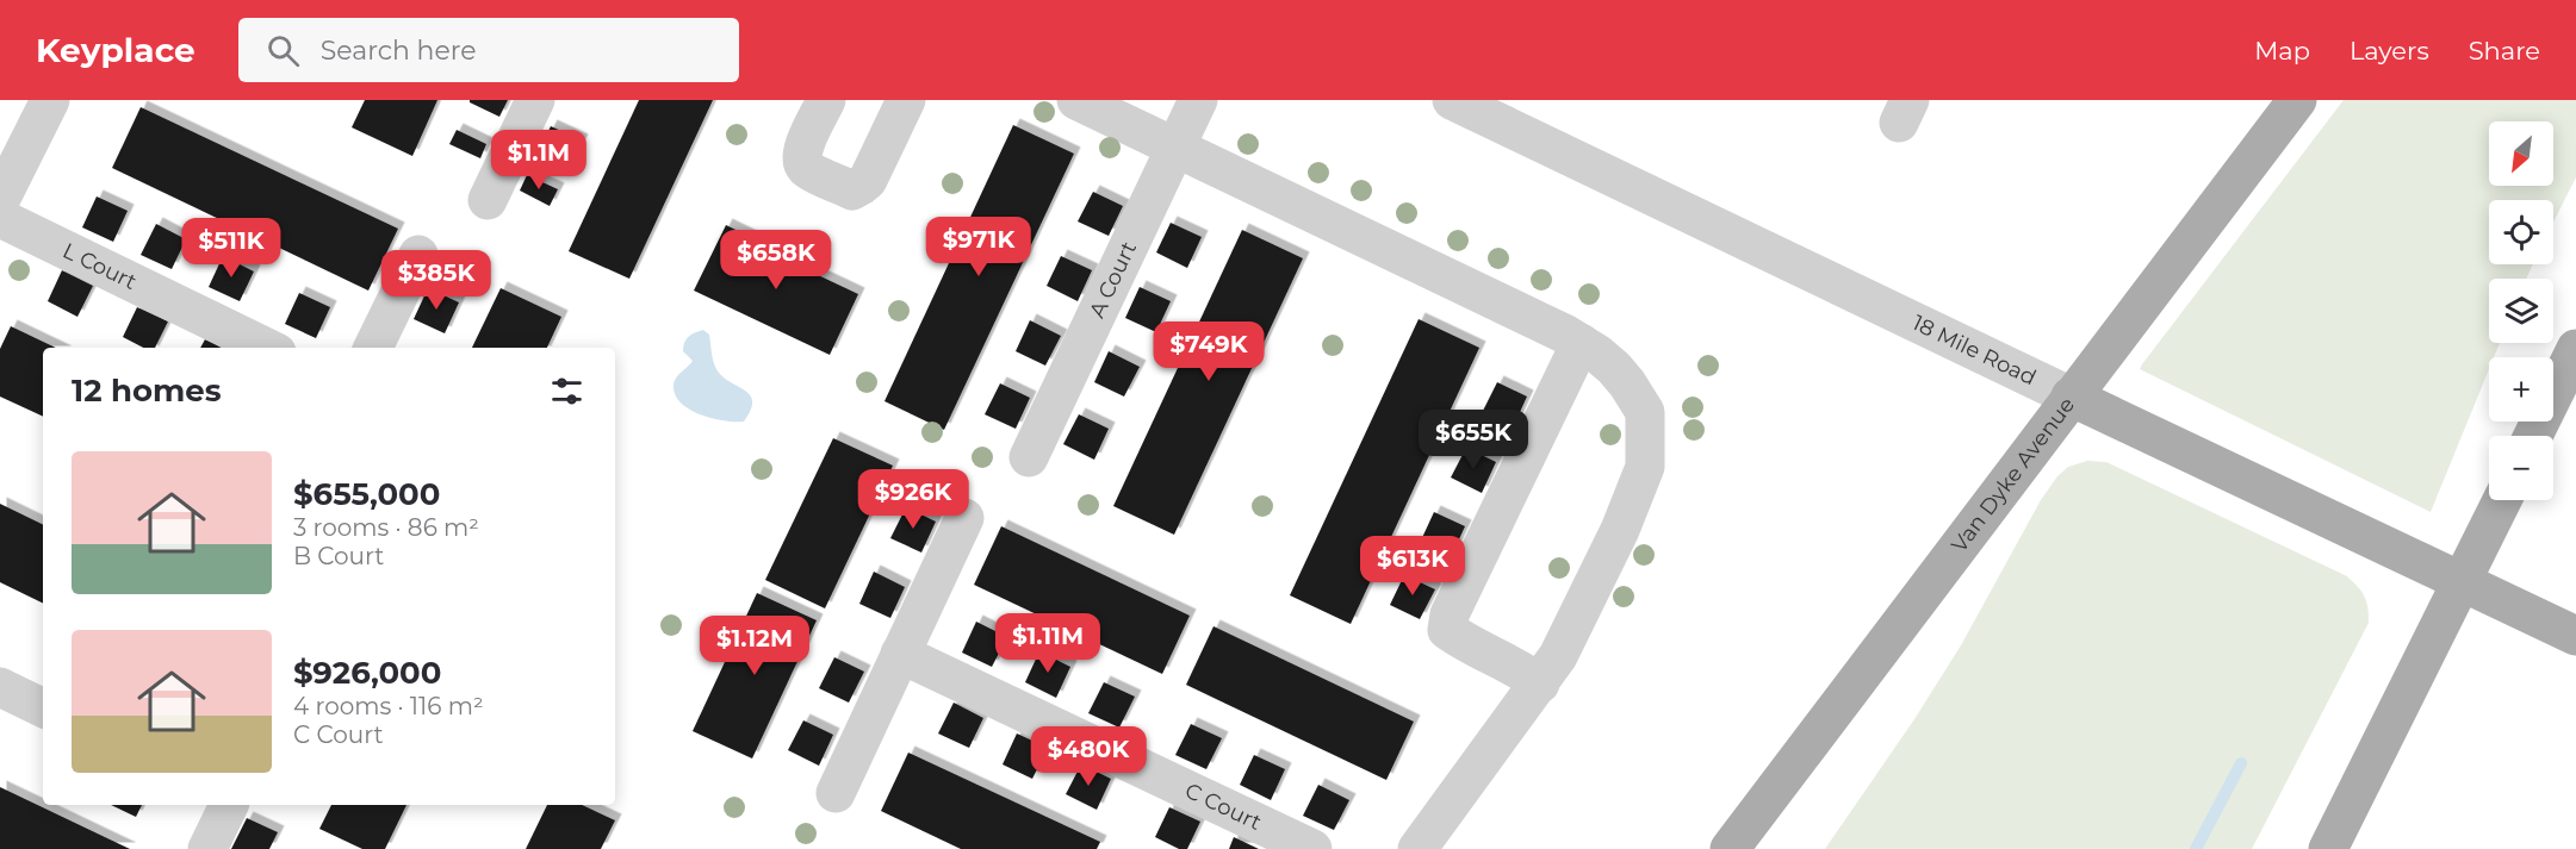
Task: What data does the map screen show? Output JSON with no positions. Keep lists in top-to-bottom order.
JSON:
{
  "streets": {
    "main road": ["18 Mile Road", "Van Dyke Avenue"],
    "street": ["L Court", "A Court", "C Court"]
  },
  "crossings": [
    ["18 Mile Road", "Van Dyke Avenue"]
  ],
  "north": "bottom left",
  "page": {
    "header": "Keyplace",
    "search": "Search here",
    "nav": ["Map", "Layers", "Share"],
    "map_buttons": ["+", "−"],
    "price": [
      "$1.1M",
      "$971K",
      "$511K",
      "$658K",
      "$385K",
      "$749K",
      "$655K",
      "$926K",
      "$613K",
      "$1.11M",
      "$1.12M",
      "$480K"
    ],
    "heading": "12 homes",
    "list": [
      {
        "name": "$655,000",
        "note": "3 rooms · 86 m² · B Court"
      },
      {
        "name": "$926,000",
        "note": "4 rooms · 116 m² · C Court"
      }
    ]
  }
}
